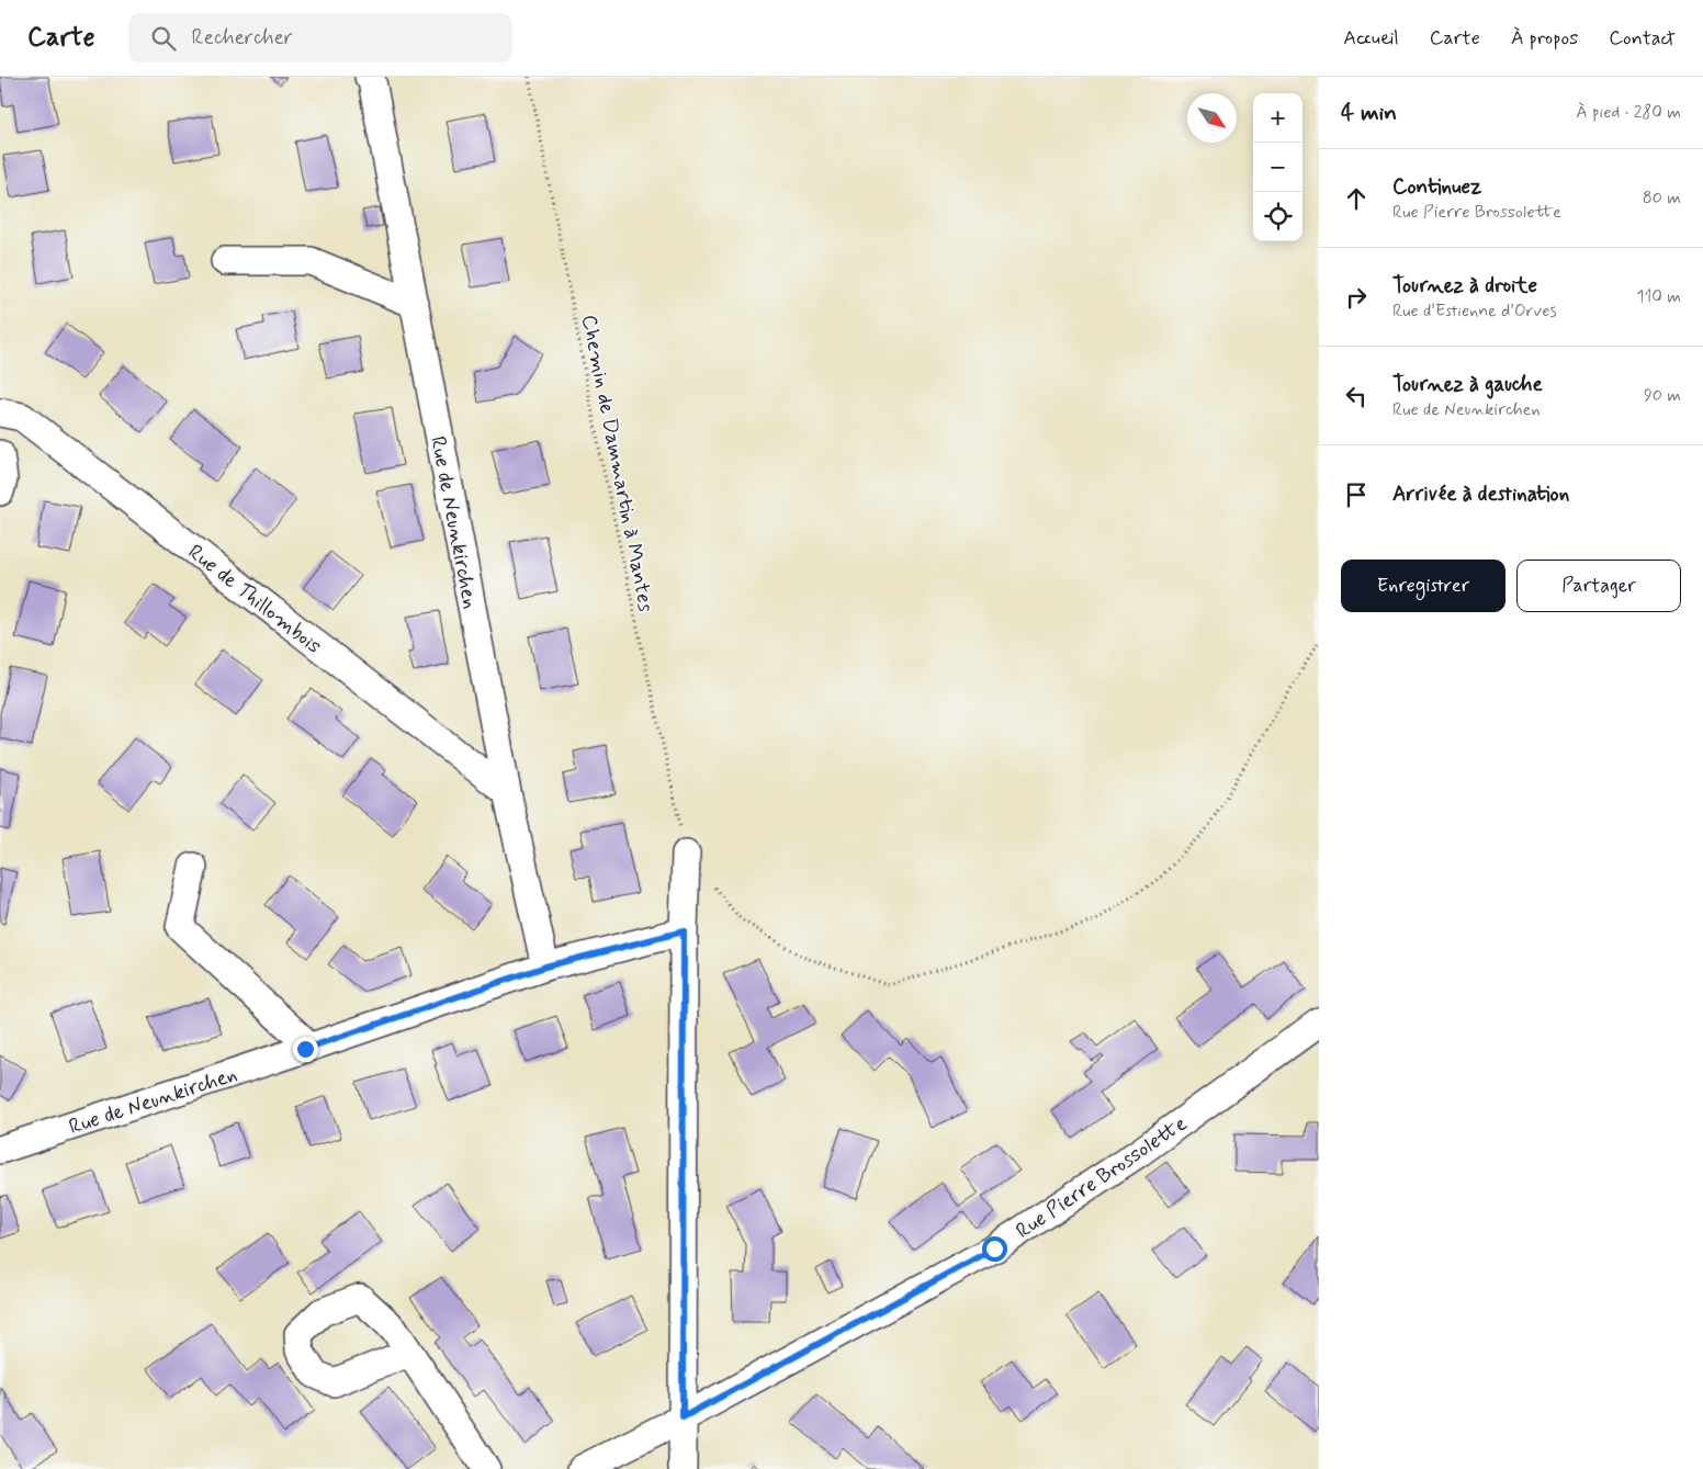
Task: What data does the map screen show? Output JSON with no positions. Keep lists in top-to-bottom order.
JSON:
{
  "streets": {
    "street": ["Rue de Neunkirchen", "Rue de Thillombois", "Rue Pierre Brossolette"],
    "path": ["Chemin de Dammartin à Mantes"]
  },
  "crossings": [
    ["Rue de Neunkirchen", "Rue de Thillombois"]
  ],
  "north": "bottom right",
  "page": {
    "header": "Carte",
    "search": "Rechercher",
    "nav": [
      "Accueil",
      "Carte",
      "À propos",
      "Contact"
    ],
    "heading": ["4 min", "À pied · 280 m"],
    "map_buttons": ["+", "−"],
    "list": [
      ["Continuez", "Rue Pierre Brossolette", "80 m"],
      ["Tournez à droite", "Rue d'Estienne d'Orves", "110 m"],
      ["Tournez à gauche", "Rue de Neunkirchen", "90 m"],
      "Arrivée à destination"
    ],
    "buttons": ["Enregistrer", "Partager"]
  }
}
